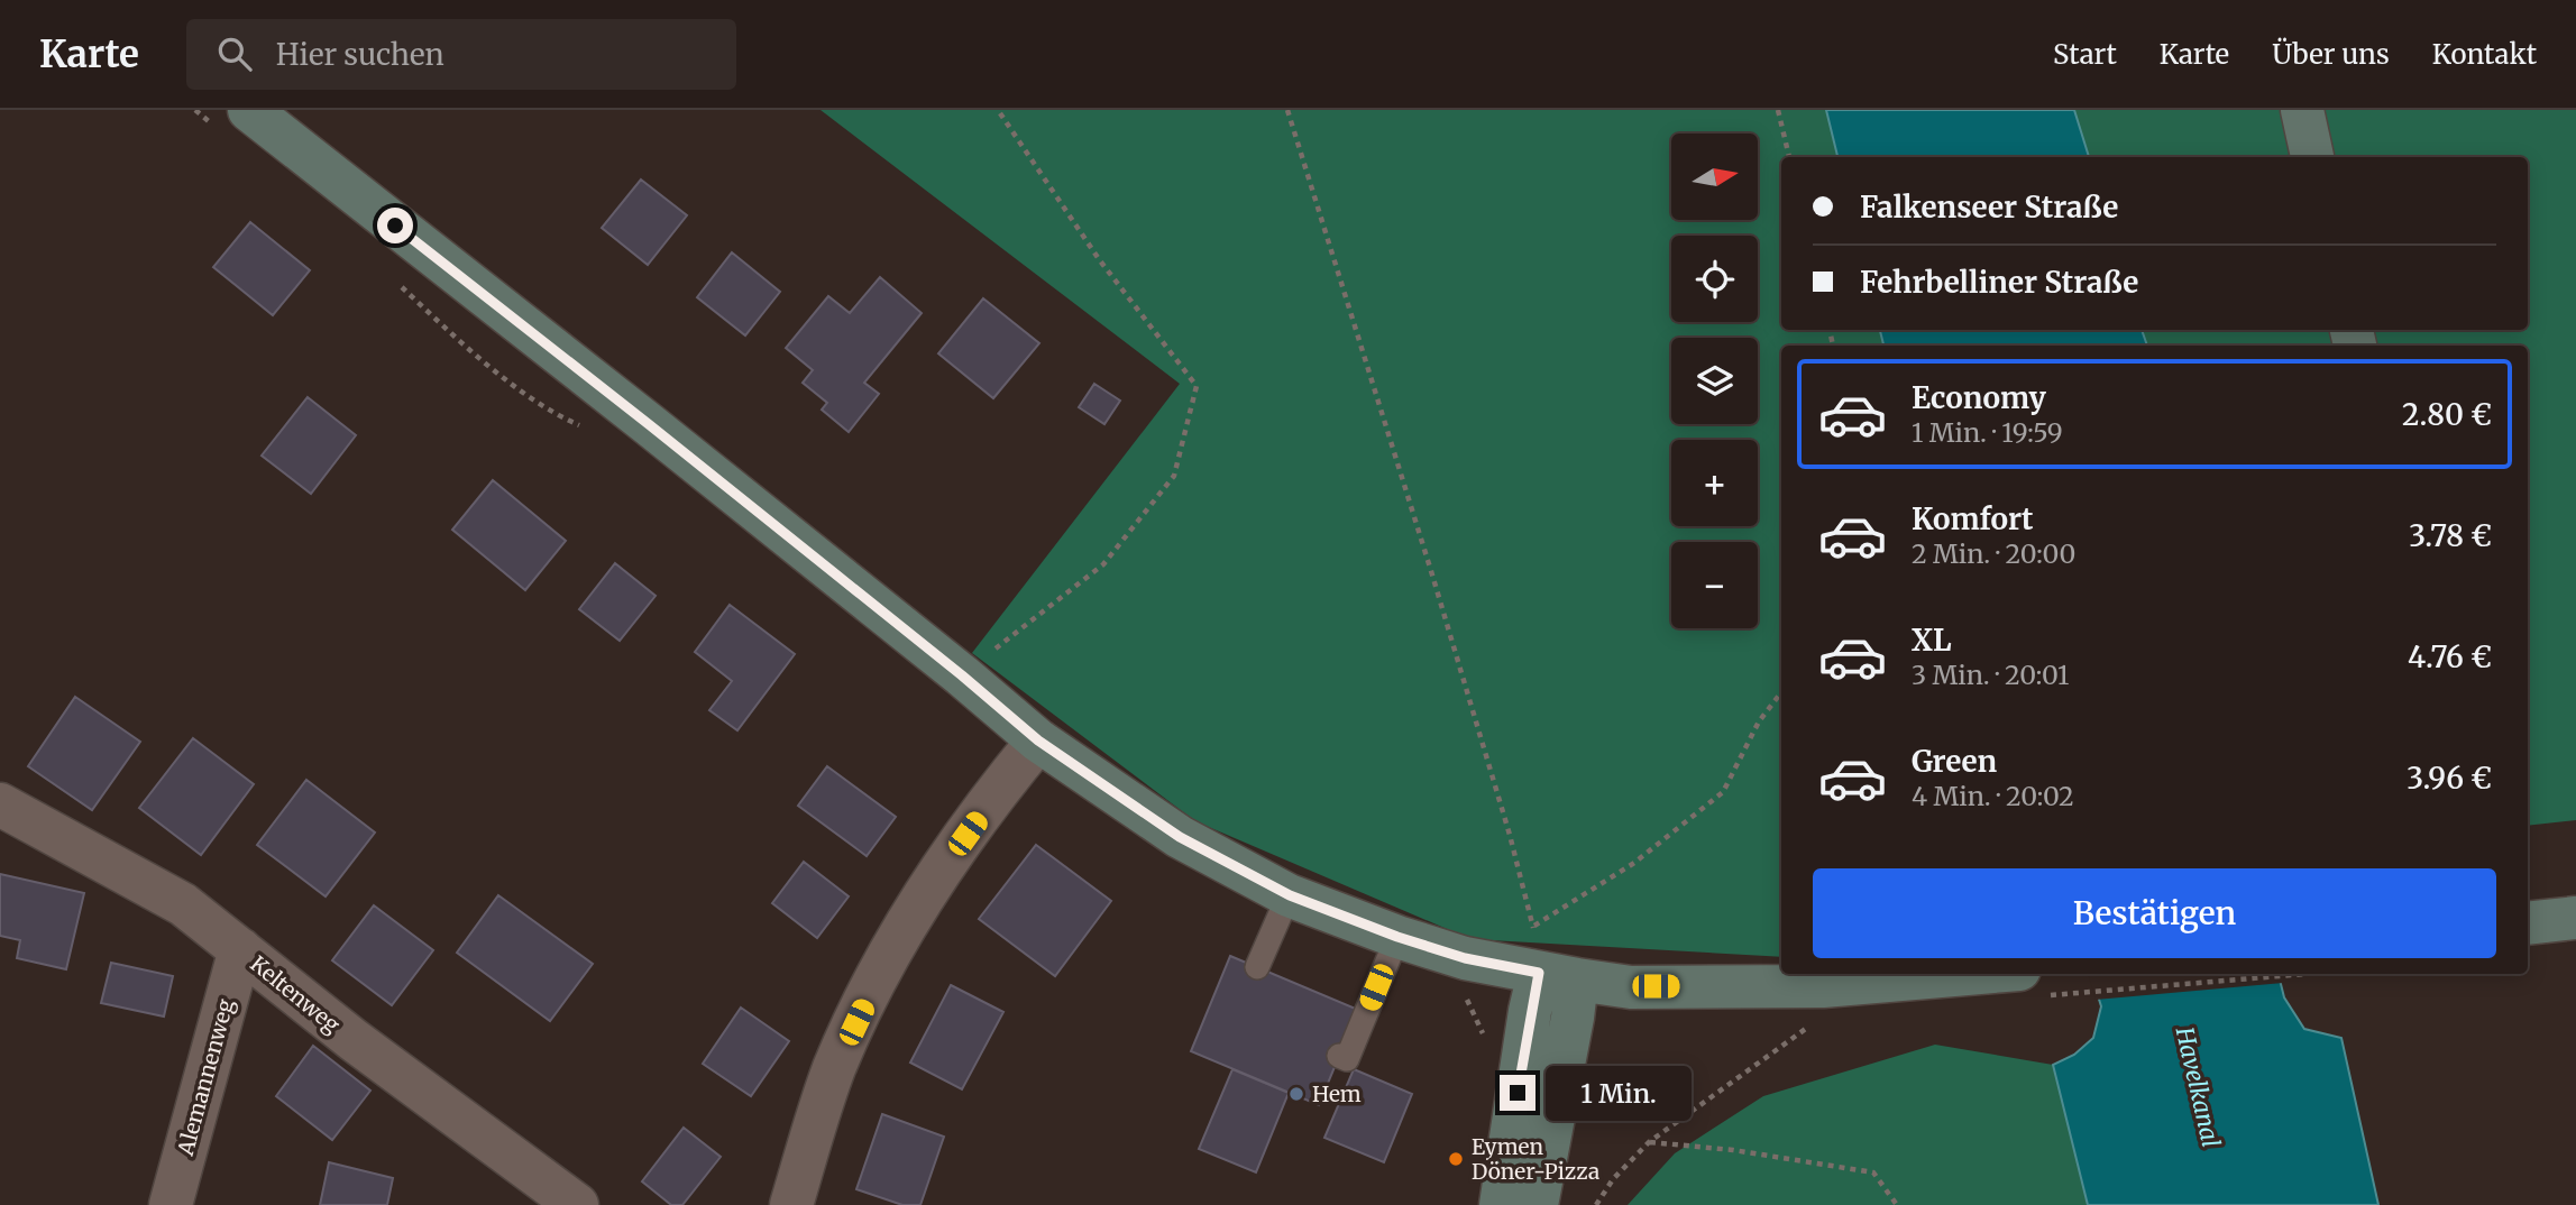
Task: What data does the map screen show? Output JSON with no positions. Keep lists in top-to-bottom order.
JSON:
{
  "streets": {
    "street": ["Keltenweg", "Alemannenweg"]
  },
  "crossings": [
    ["Keltenweg", "Alemannenweg"]
  ],
  "water": ["Havelkanal"],
  "places": ["Hem", "Eymen Döner-Pizza"],
  "north": "right",
  "page": {
    "header": "Karte",
    "search": "Hier suchen",
    "nav": [
      "Start",
      "Karte",
      "Über uns",
      "Kontakt"
    ],
    "map_buttons": ["+", "−"],
    "banner": ["Falkenseer Straße", "Fehrbelliner Straße"],
    "list": [
      {
        "name": "Economy",
        "note": "1 Min. · 19:59",
        "value": "2.80 €"
      },
      {
        "name": "Komfort",
        "note": "2 Min. · 20:00",
        "value": "3.78 €"
      },
      {
        "name": "XL",
        "note": "3 Min. · 20:01",
        "value": "4.76 €"
      },
      {
        "name": "Green",
        "note": "4 Min. · 20:02",
        "value": "3.96 €"
      }
    ],
    "buttons": "Bestätigen",
    "bubble": "1 Min."
  }
}
